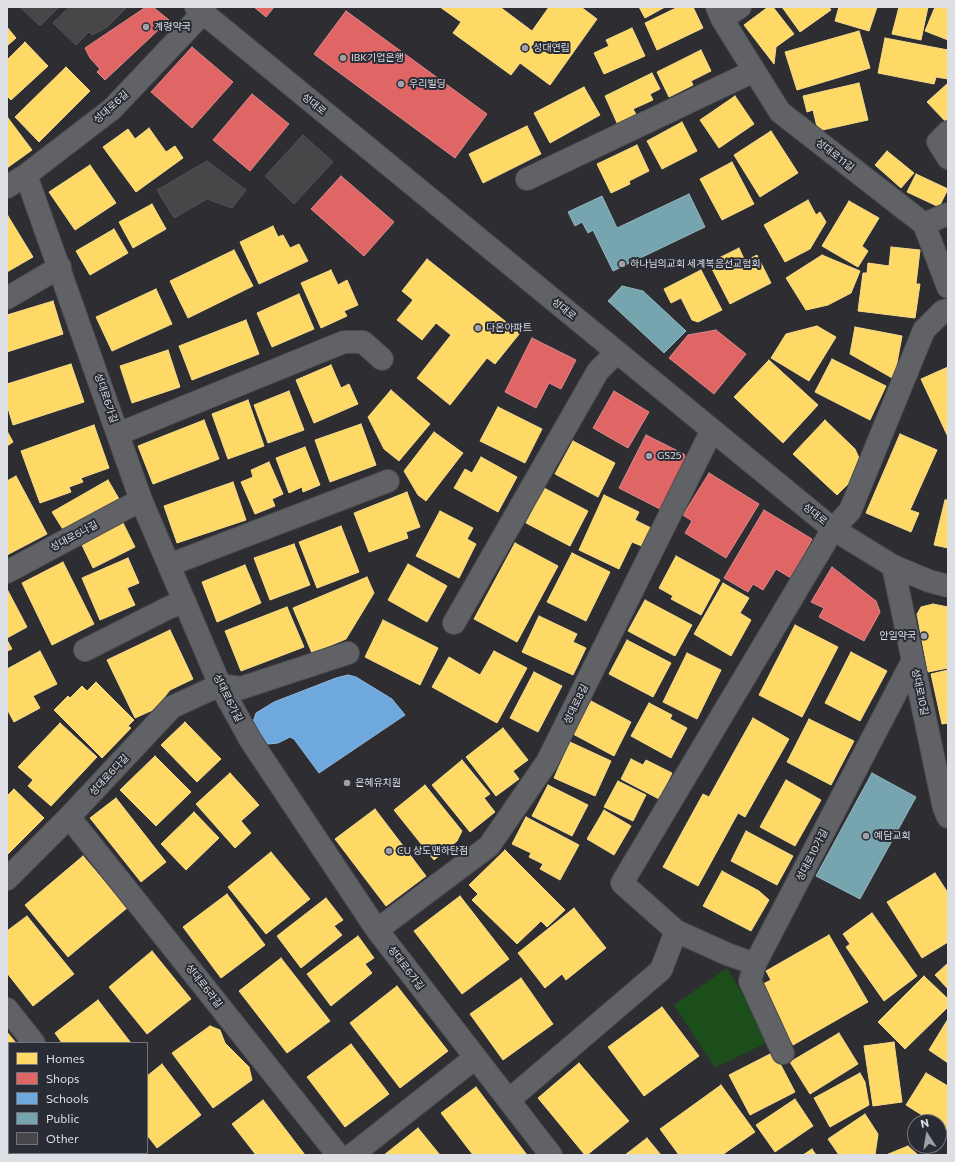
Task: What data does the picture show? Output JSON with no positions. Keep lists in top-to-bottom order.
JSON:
{
  "streets": {
    "street": [
      "성대로",
      "성대로6길",
      "성대로11길",
      "성대로6가길",
      "성대로6나길",
      "성대로10길",
      "성대로8길",
      "성대로6다길",
      "성대로10가길",
      "성대로6라길"
    ]
  },
  "crossings": [
    ["성대로", "성대로6길"],
    ["성대로", "성대로10길"],
    ["성대로", "성대로8길"],
    ["성대로6길", "성대로6가길"],
    ["성대로6가길", "성대로6나길"],
    ["성대로6가길", "성대로8길"],
    ["성대로6가길", "성대로6다길"],
    ["성대로10길", "성대로10가길"],
    ["성대로6다길", "성대로6라길"]
  ],
  "places": [
    "계령약국",
    "성대연립",
    "IBK기업은행",
    "우리빌딩",
    "하나님의교회 세계복음선교협회",
    "다온아파트",
    "GS25",
    "안일약국",
    "은혜유치원",
    "예담교회",
    "CU 상도맨하탄점"
  ],
  "legend": [
    "Homes",
    "Shops",
    "Schools",
    "Public",
    "Other"
  ],
  "north": "top"
}
